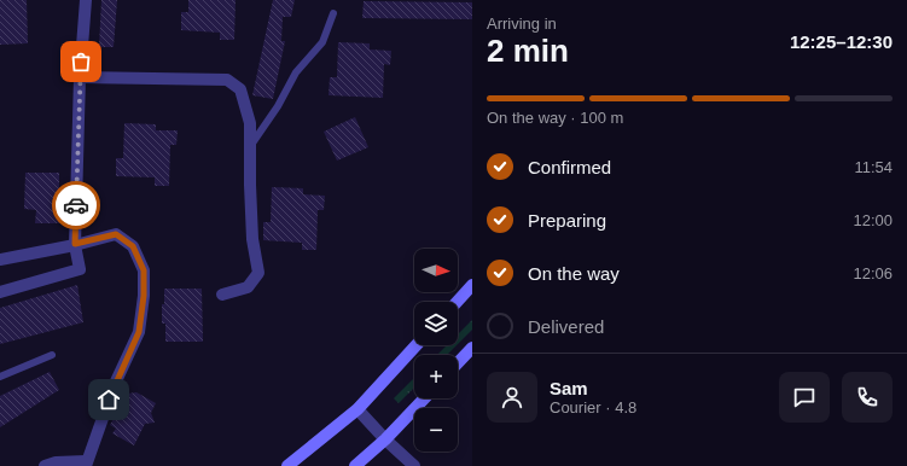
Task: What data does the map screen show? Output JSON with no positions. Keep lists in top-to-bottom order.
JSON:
{
  "north": "right",
  "page": {
    "heading": ["2 min", "Arriving in", "12:25–12:30"],
    "panel": ["Sam", "Courier · 4.8"],
    "bar": "On the way · 100 m",
    "list": [
      ["Confirmed", "11:54"],
      ["Preparing", "12:00"],
      ["On the way", "12:06"],
      "Delivered"
    ],
    "map_buttons": ["+", "−"]
  }
}
